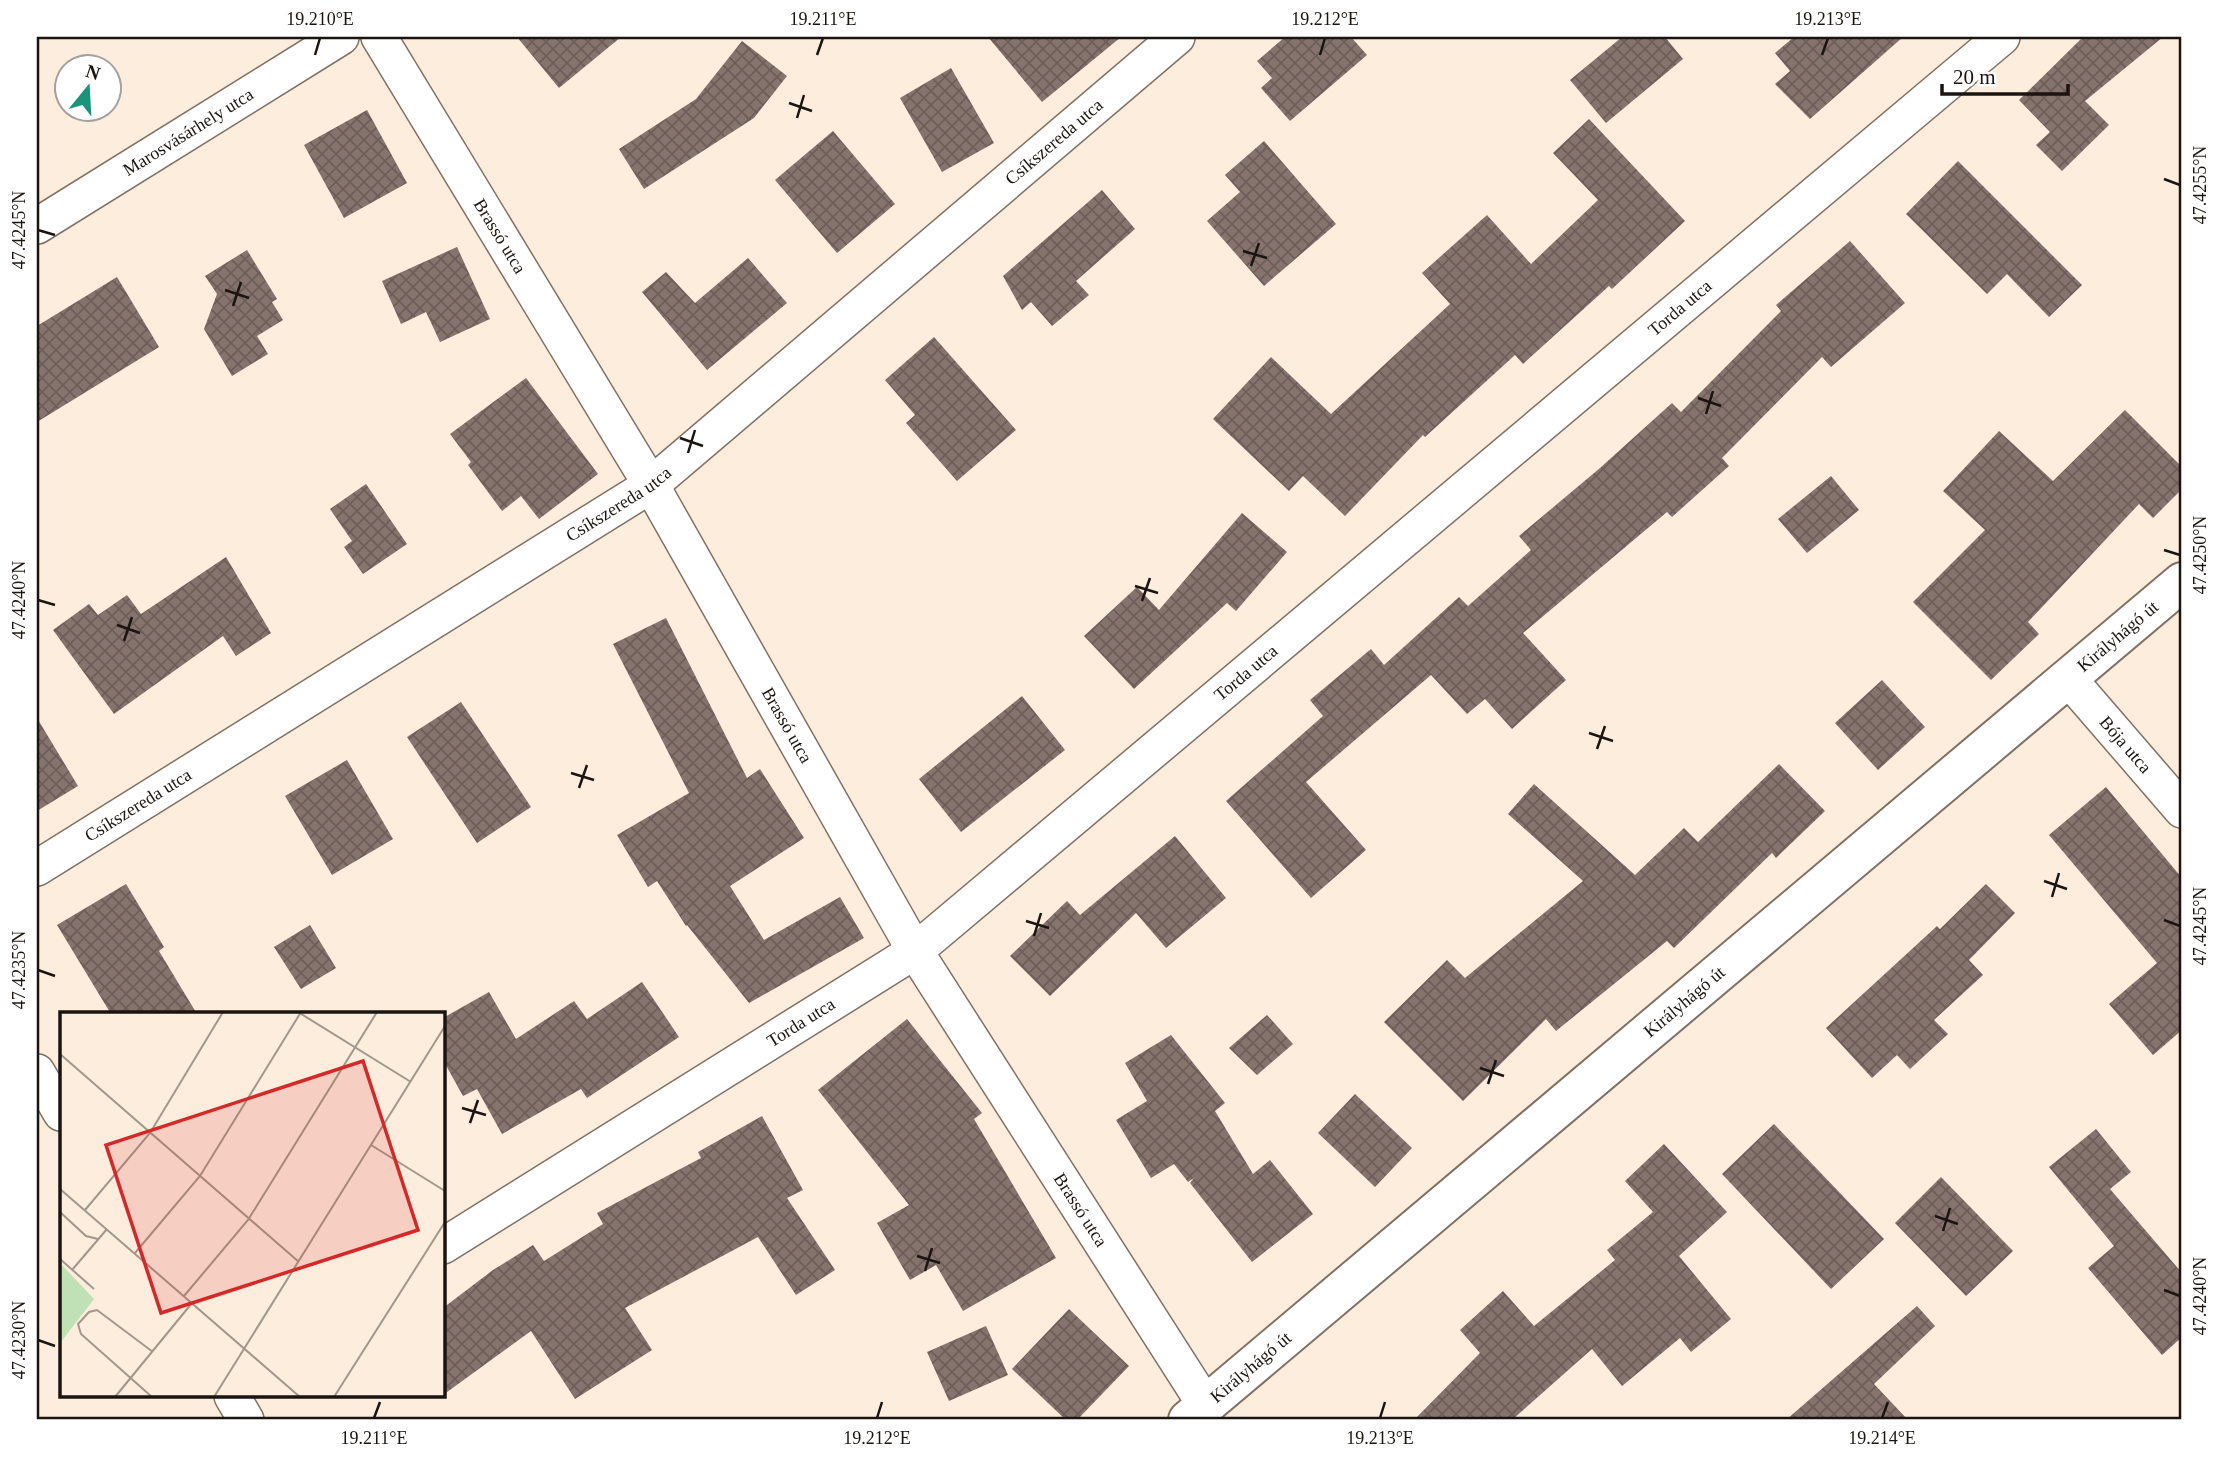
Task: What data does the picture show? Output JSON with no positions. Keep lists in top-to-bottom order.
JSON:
{
  "streets": {
    "street": [
      "Marosvásárhely utca",
      "Csíkszereda utca",
      "Brassó utca",
      "Torda utca",
      "Királyhágó út",
      "Bója utca"
    ]
  },
  "crossings": [
    ["Csíkszereda utca", "Brassó utca"],
    ["Brassó utca", "Torda utca"],
    ["Brassó utca", "Királyhágó út"],
    ["Királyhágó út", "Bója utca"]
  ],
  "scale_bar": "20 m",
  "north": "top",
  "coordinates": [
    "19.210°E",
    "19.211°E",
    "19.212°E",
    "19.213°E",
    "47.4255°N",
    "47.4245°N",
    "47.4250°N",
    "47.4240°N",
    "47.4235°N",
    "47.4230°N",
    "19.214°E"
  ]
}
